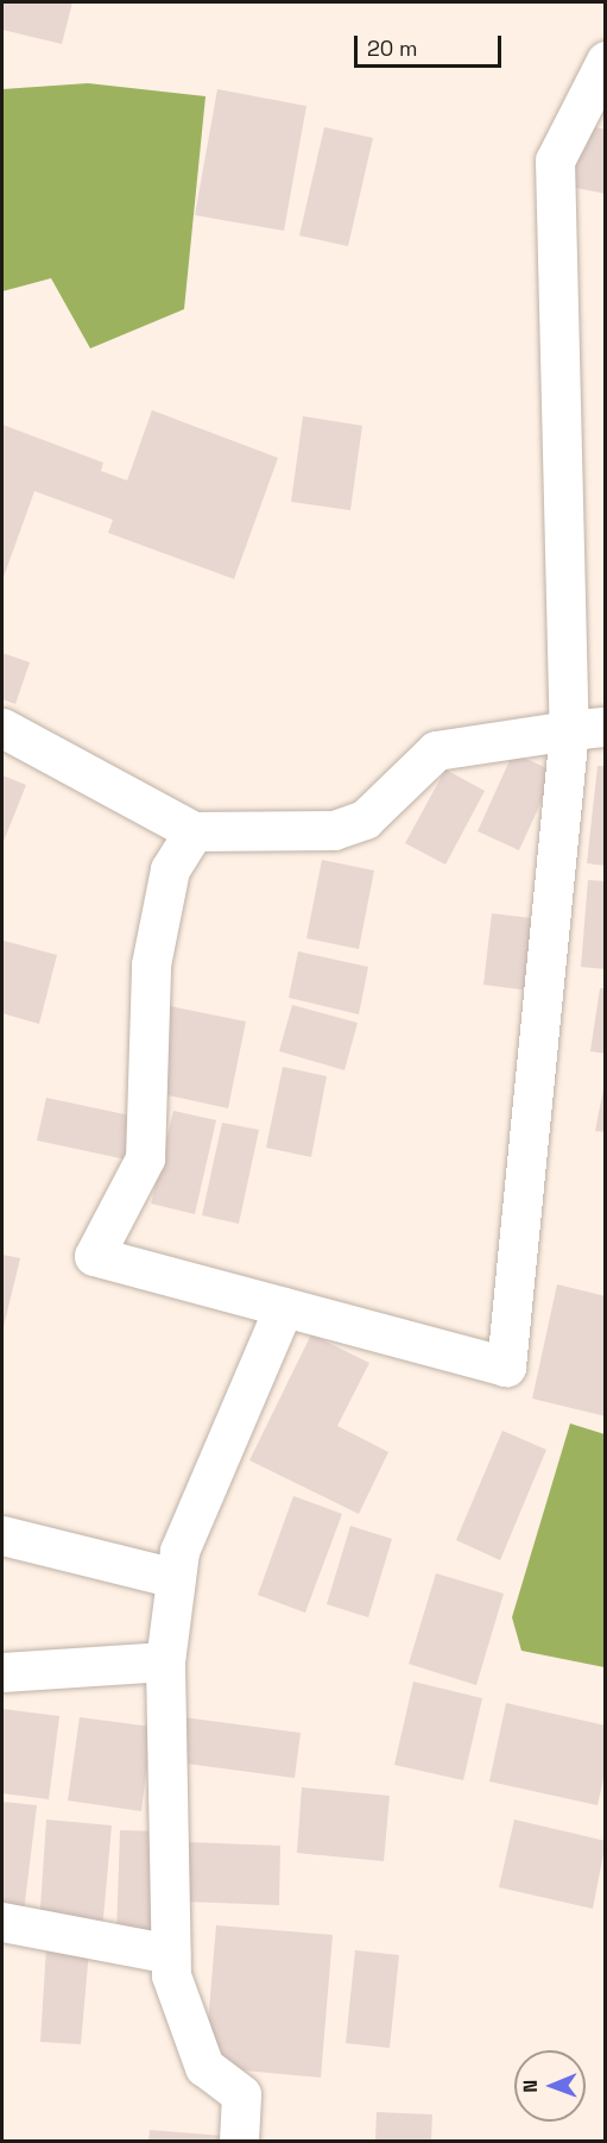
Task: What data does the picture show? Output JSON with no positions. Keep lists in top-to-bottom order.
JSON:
{
  "scale_bar": "20 m",
  "north": "left"
}
